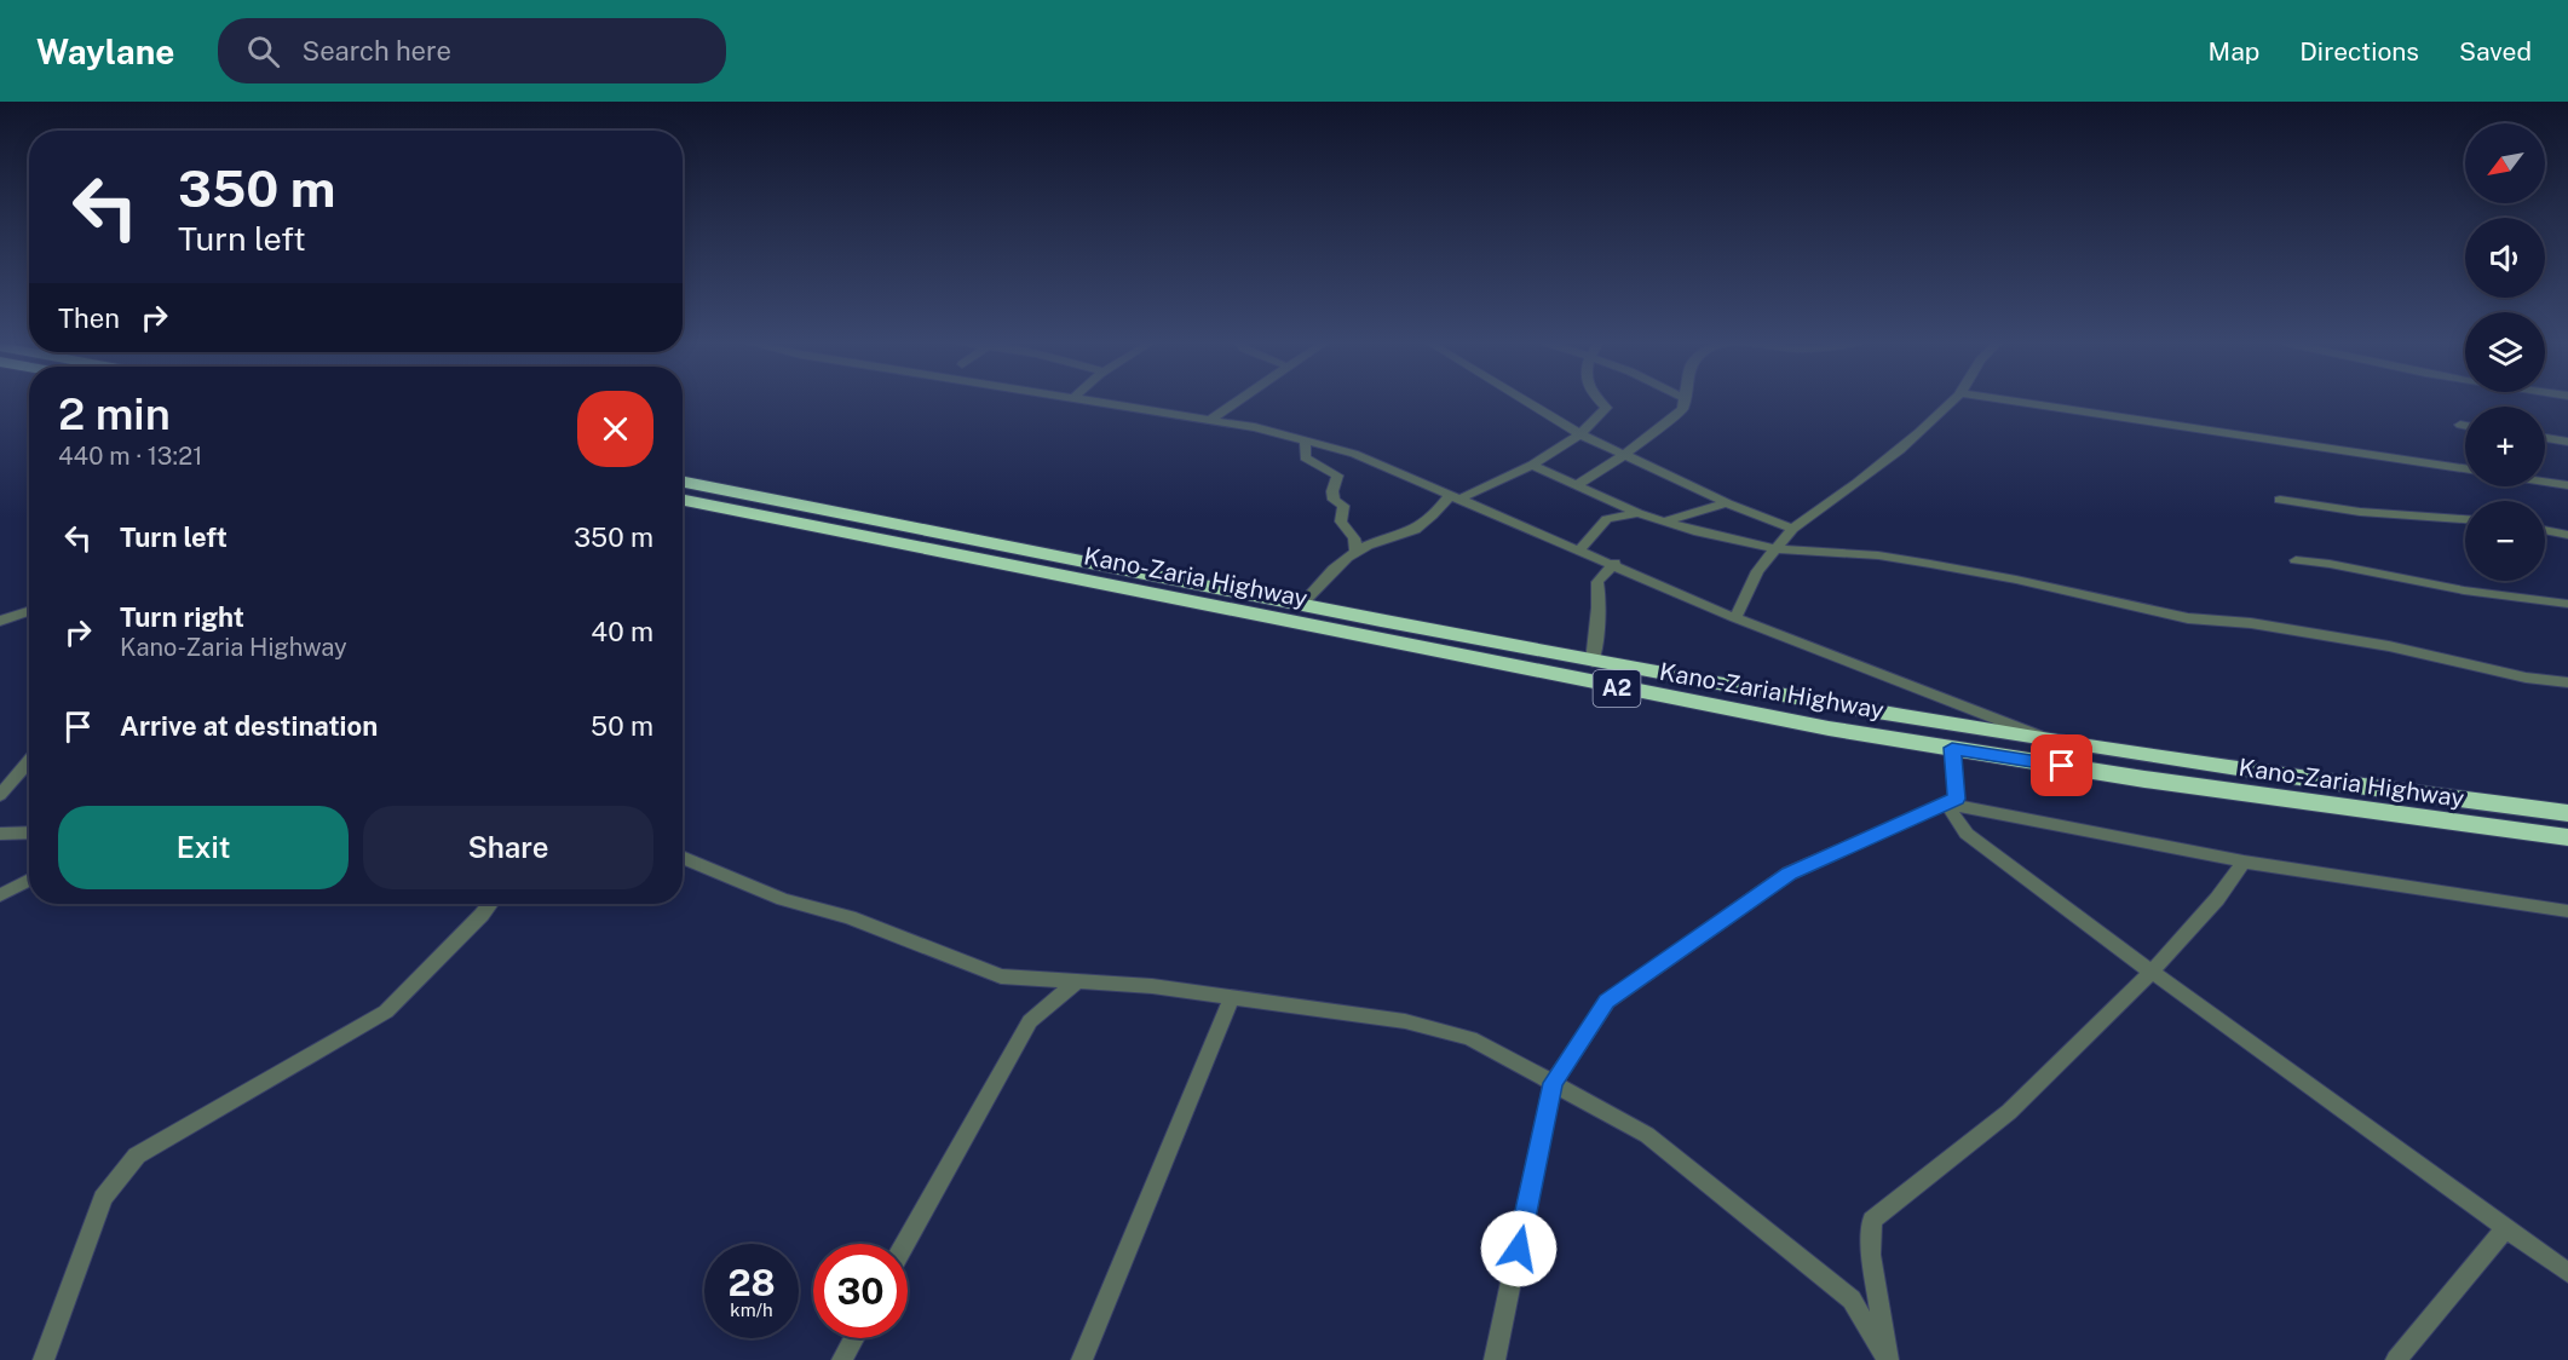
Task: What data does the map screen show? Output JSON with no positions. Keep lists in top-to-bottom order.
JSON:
{
  "streets": {
    "highway": ["Kano-Zaria Highway", "A2"]
  },
  "north": "bottom left",
  "page": {
    "header": "Waylane",
    "search": "Search here",
    "nav": ["Map", "Directions", "Saved"],
    "map_buttons": ["+", "−"],
    "turn": ["350 m", "Turn left"],
    "then": "Then",
    "heading": ["2 min", "440 m · 13:21"],
    "list": [
      {
        "name": "Turn left",
        "value": "350 m"
      },
      {
        "name": "Turn right",
        "note": "Kano-Zaria Highway",
        "value": "40 m"
      },
      {
        "name": "Arrive at destination",
        "value": "50 m"
      }
    ],
    "buttons": ["Exit", "Share"],
    "speed": "28 km/h",
    "limit": "30"
  }
}
